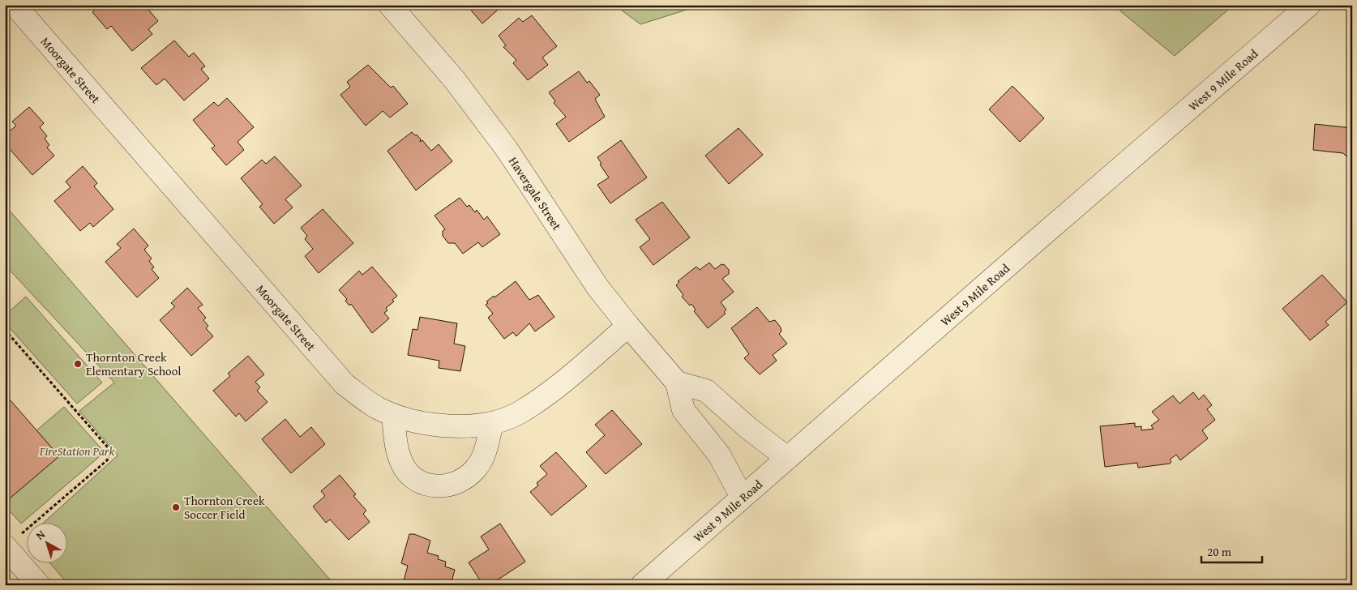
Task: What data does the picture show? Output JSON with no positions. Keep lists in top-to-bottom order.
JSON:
{
  "streets": {
    "street": ["Moorgate Street", "West 9 Mile Road", "Havergale Street"]
  },
  "crossings": [
    ["Moorgate Street", "Havergale Street"],
    ["West 9 Mile Road", "Havergale Street"]
  ],
  "parks": ["FireStation Park"],
  "places": ["Thornton Creek Elementary School", "Thornton Creek Soccer Field"],
  "scale_bar": "20 m",
  "north": "top left"
}
